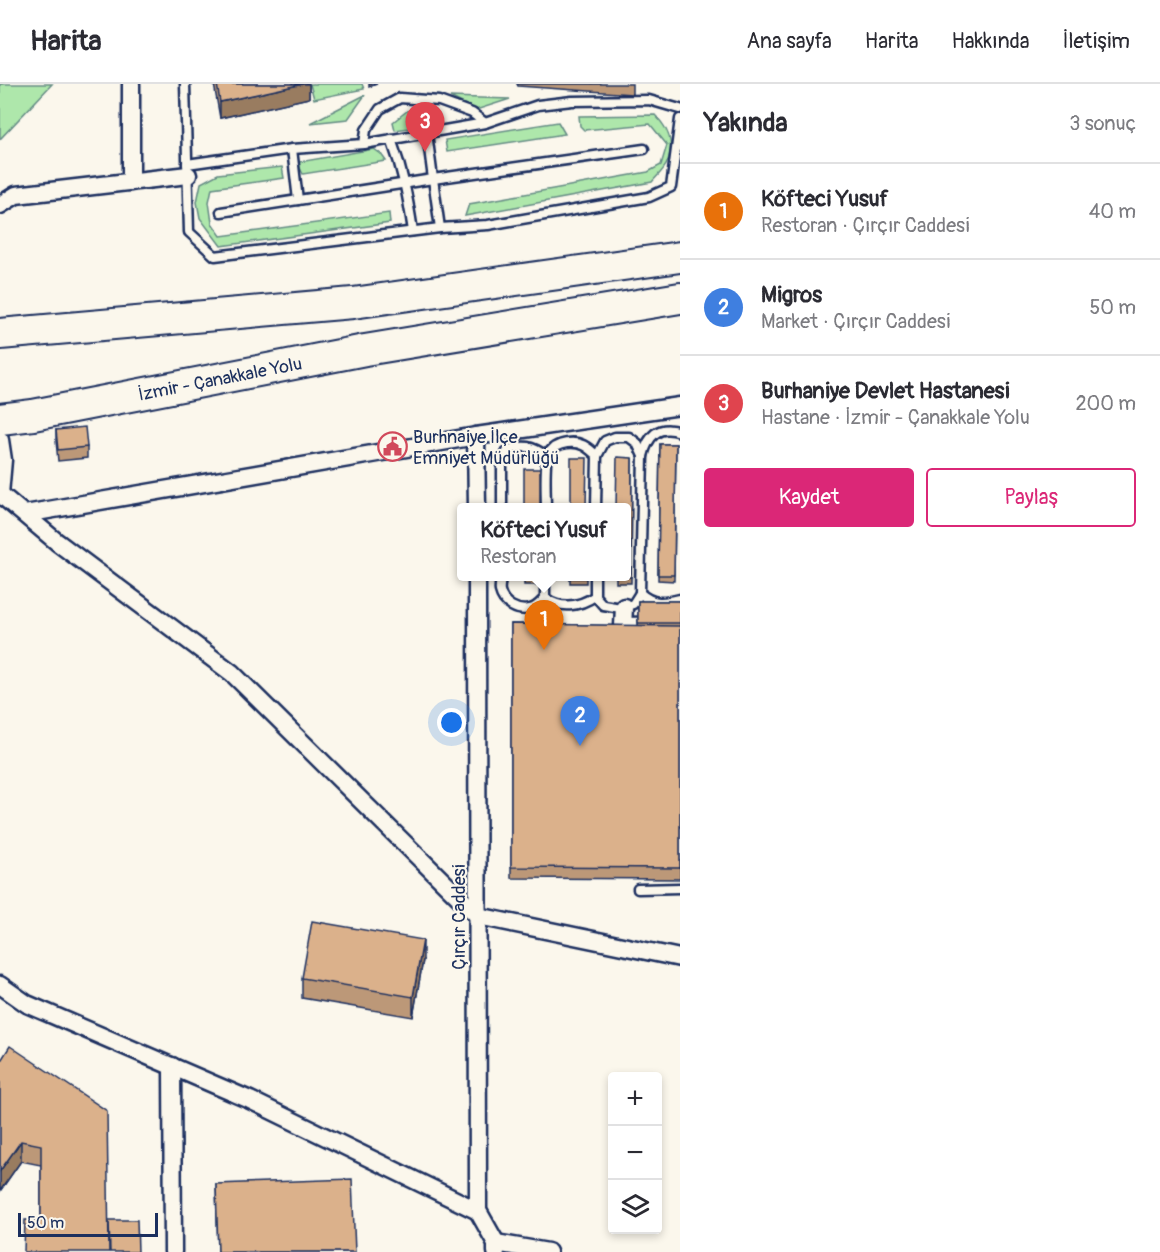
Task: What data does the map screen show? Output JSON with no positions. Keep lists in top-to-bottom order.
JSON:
{
  "streets": {
    "highway": ["İzmir - Çanakkale Yolu"],
    "street": ["Çırçır Caddesi"]
  },
  "places": {
    "public building": ["Burhnaiye İlçe Emniyet Müdürlüğü"]
  },
  "scale_bar": "50 m",
  "page": {
    "header": "Harita",
    "nav": [
      "Ana sayfa",
      "Harita",
      "Hakkında",
      "İletişim"
    ],
    "heading": ["Yakında", "3 sonuç"],
    "pins": ["3", "1", "2"],
    "list": [
      {
        "mark": "1",
        "name": "Köfteci Yusuf",
        "note": "Restoran · Çırçır Caddesi",
        "value": "40 m"
      },
      {
        "mark": "2",
        "name": "Migros",
        "note": "Market · Çırçır Caddesi",
        "value": "50 m"
      },
      {
        "mark": "3",
        "name": "Burhaniye Devlet Hastanesi",
        "note": "Hastane · İzmir - Çanakkale Yolu",
        "value": "200 m"
      }
    ],
    "buttons": ["Kaydet", "Paylaş"],
    "popup": ["Köfteci Yusuf", "Restoran"],
    "map_buttons": ["+", "−"],
    "scale": "50 m"
  }
}
